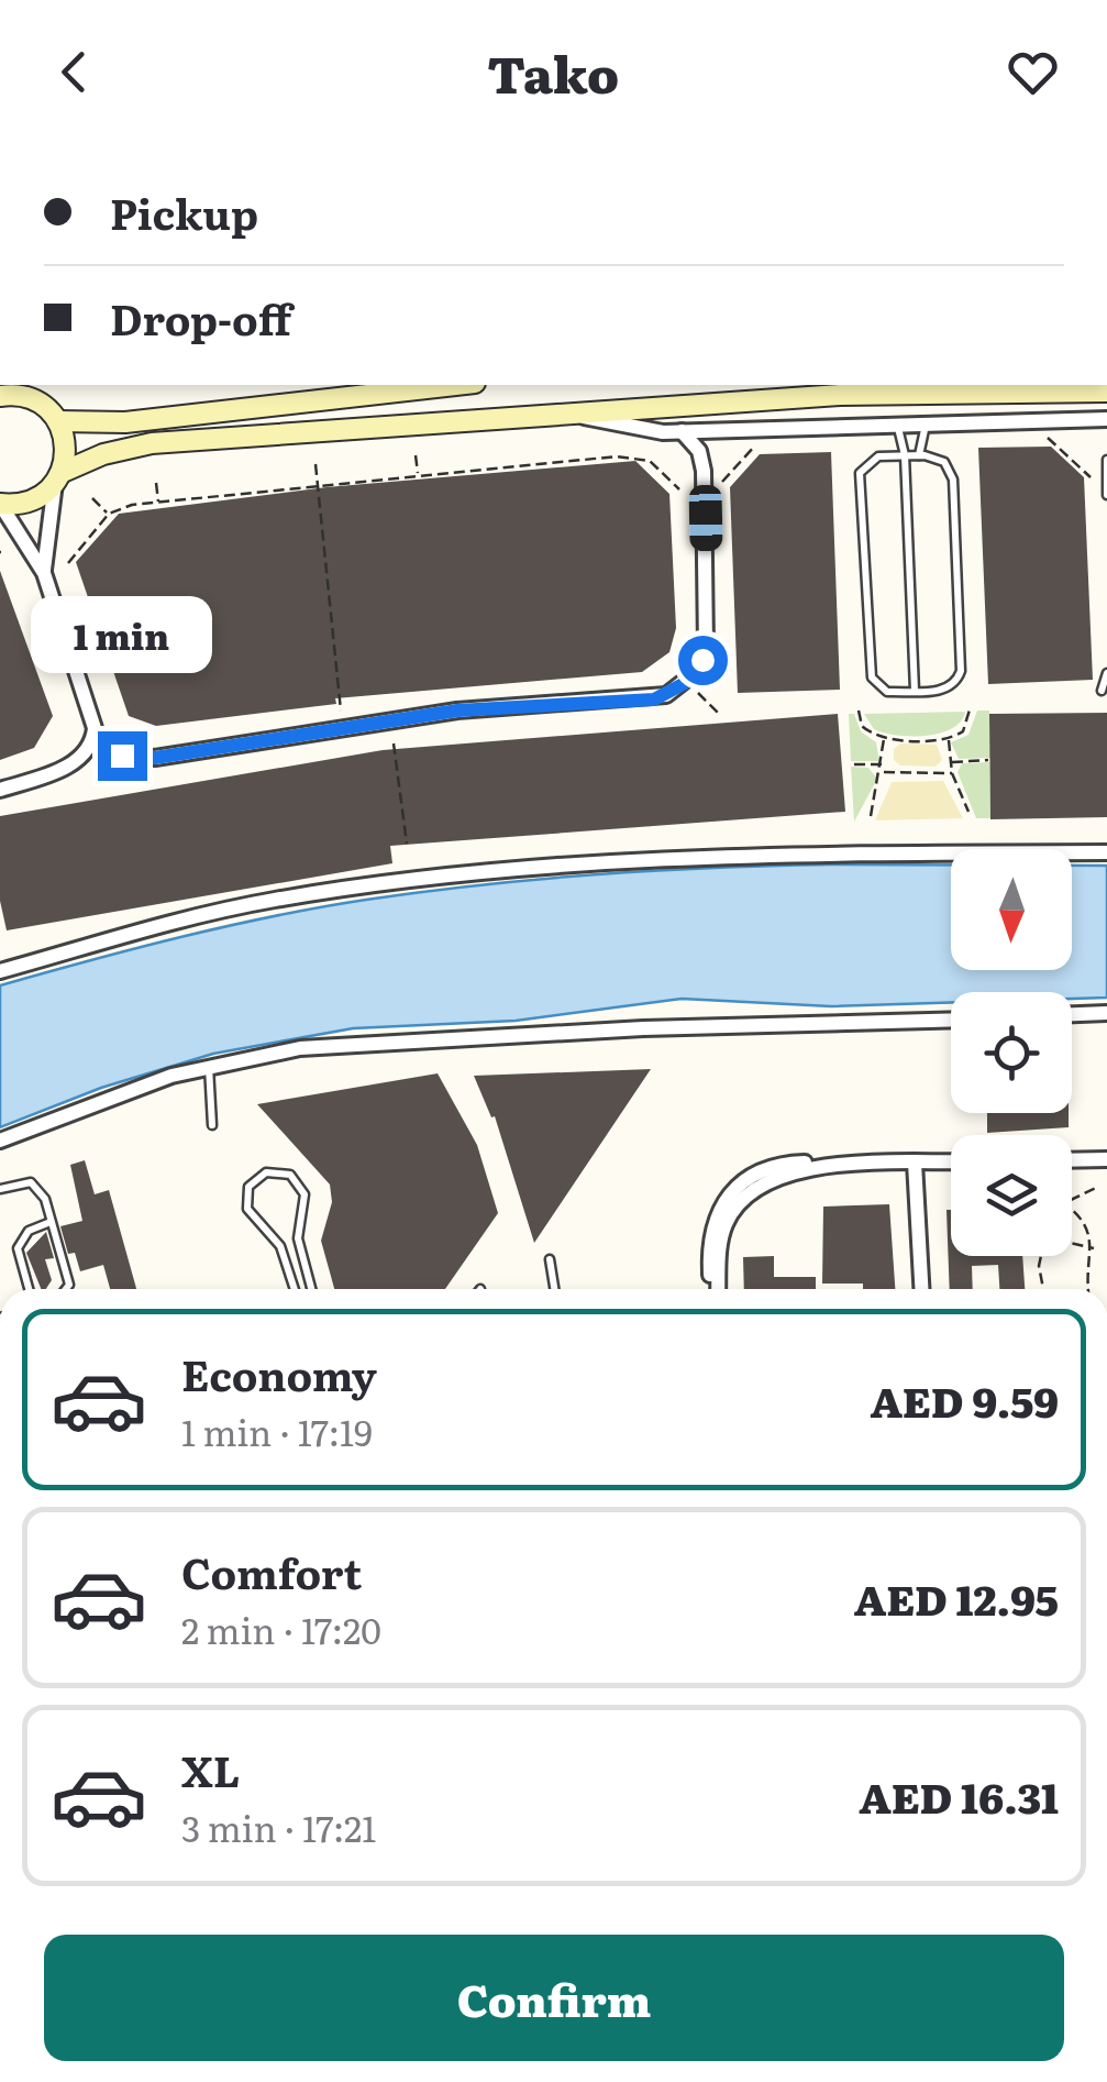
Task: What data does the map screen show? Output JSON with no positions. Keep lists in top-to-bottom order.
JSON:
{
  "north": "bottom",
  "page": {
    "header": "Tako",
    "banner": ["Pickup", "Drop-off"],
    "bubble": "1 min",
    "list": [
      {
        "name": "Economy",
        "note": "1 min · 17:19",
        "value": "AED 9.59"
      },
      {
        "name": "Comfort",
        "note": "2 min · 17:20",
        "value": "AED 12.95"
      },
      {
        "name": "XL",
        "note": "3 min · 17:21",
        "value": "AED 16.31"
      }
    ],
    "buttons": "Confirm"
  }
}
